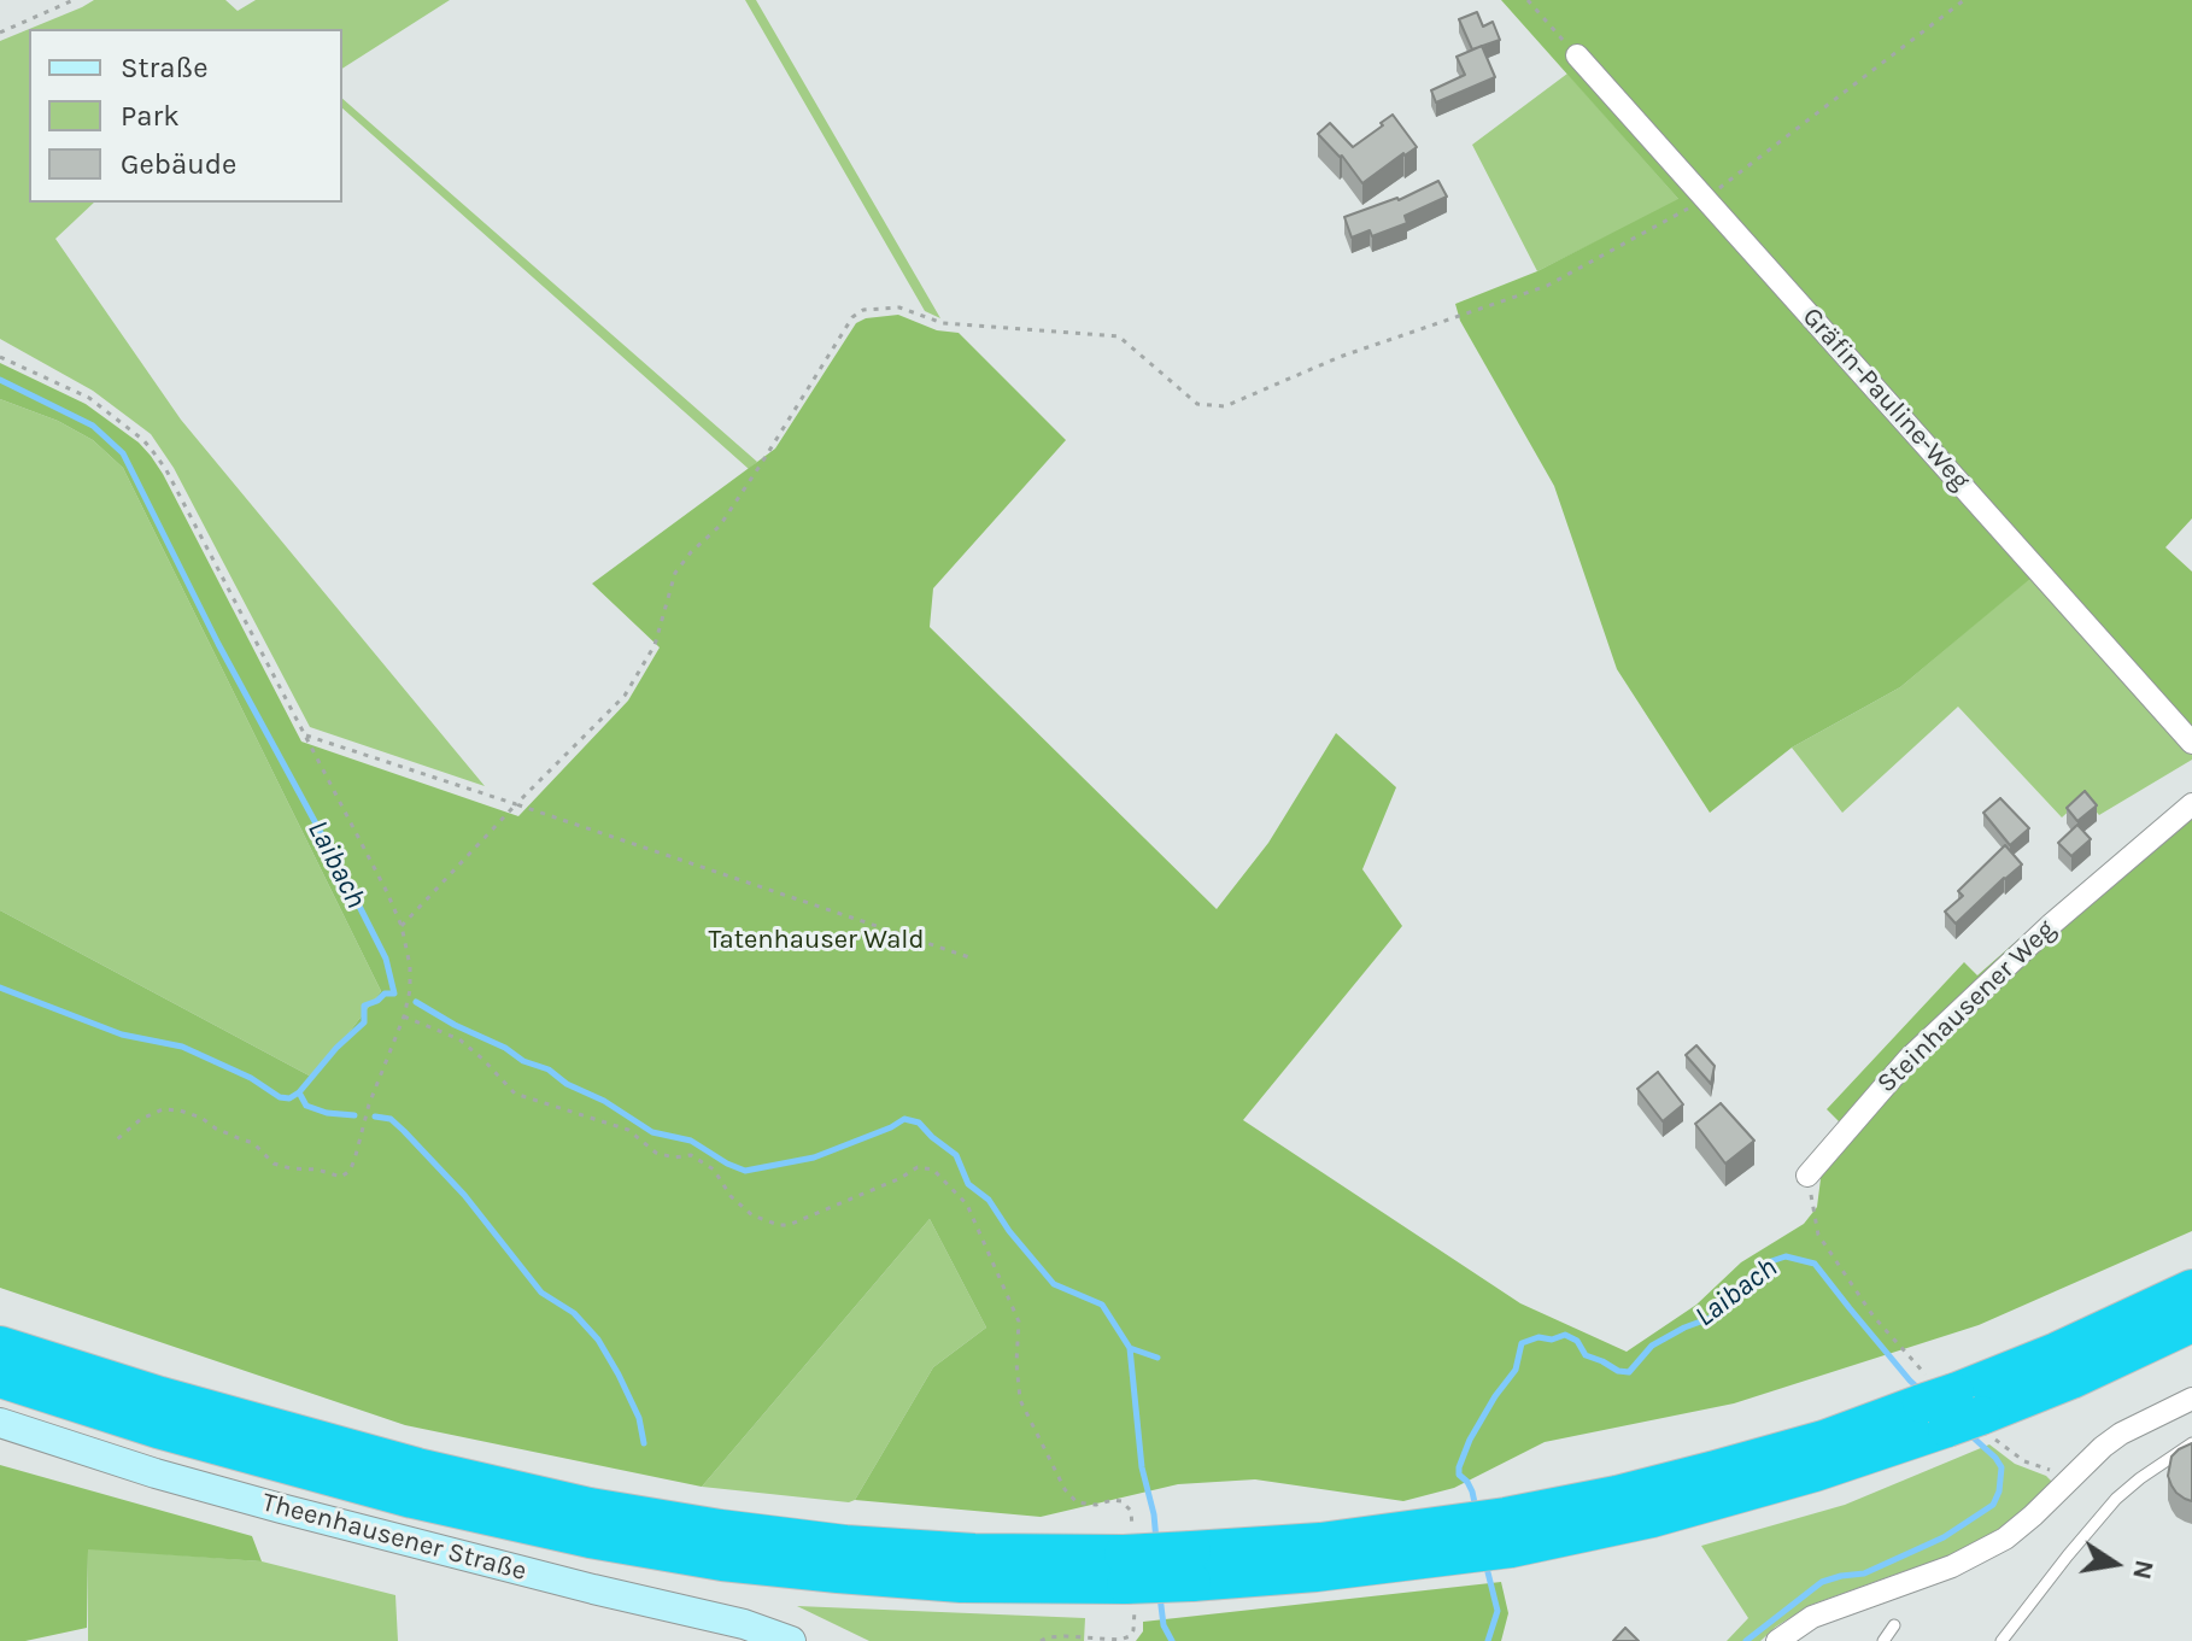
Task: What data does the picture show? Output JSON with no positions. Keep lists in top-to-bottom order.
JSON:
{
  "streets": {
    "main road": ["Theenhausener Straße"],
    "street": ["Gräfin-Pauline-Weg", "Steinhausener Weg"]
  },
  "water": ["Laibach"],
  "parks": ["Tatenhauser Wald"],
  "legend": ["Straße", "Park", "Gebäude"],
  "north": "right"
}
